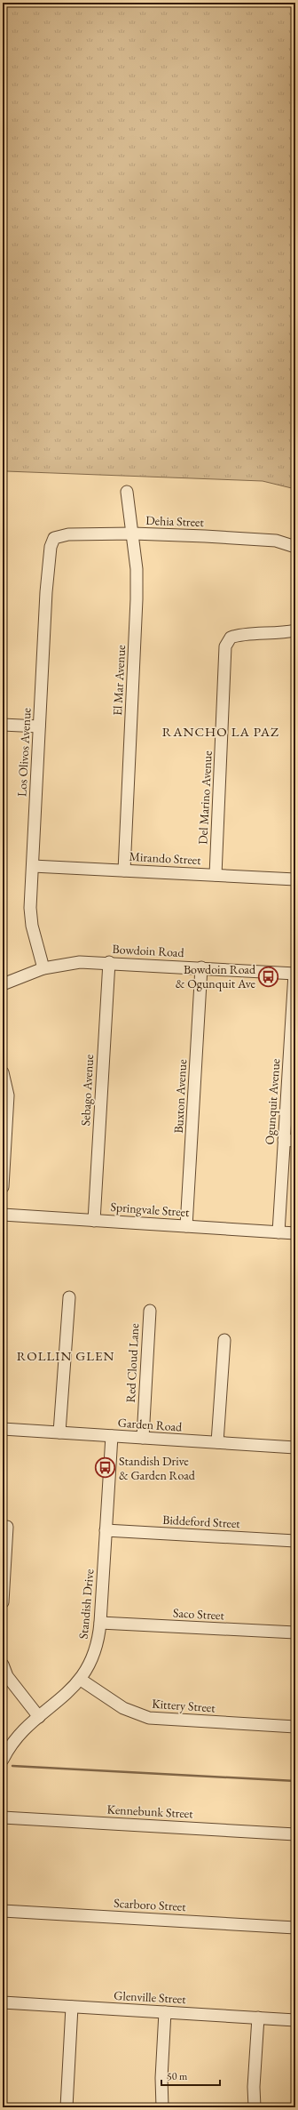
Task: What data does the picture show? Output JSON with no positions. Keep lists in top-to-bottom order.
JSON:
{
  "streets": {
    "street": [
      "Dehia Street",
      "El Mar Avenue",
      "Los Olivos Avenue",
      "Del Marino Avenue",
      "Mirando Street",
      "Bowdoin Road",
      "Sebago Avenue",
      "Buxton Avenue",
      "Ogunquit Avenue",
      "Springvale Street",
      "Red Cloud Lane",
      "Garden Road",
      "Biddeford Street",
      "Standish Drive",
      "Saco Street",
      "Kittery Street",
      "Kennebunk Street",
      "Scarboro Street",
      "Glenville Street"
    ]
  },
  "crossings": [
    ["Dehia Street", "El Mar Avenue"],
    ["Dehia Street", "Los Olivos Avenue"],
    ["El Mar Avenue", "Mirando Street"],
    ["Los Olivos Avenue", "Mirando Street"],
    ["Los Olivos Avenue", "Bowdoin Road"],
    ["Del Marino Avenue", "Mirando Street"],
    ["Bowdoin Road", "Sebago Avenue"],
    ["Bowdoin Road", "Buxton Avenue"],
    ["Bowdoin Road", "Ogunquit Avenue"],
    ["Sebago Avenue", "Springvale Street"],
    ["Buxton Avenue", "Springvale Street"],
    ["Ogunquit Avenue", "Springvale Street"],
    ["Red Cloud Lane", "Garden Road"],
    ["Garden Road", "Standish Drive"],
    ["Biddeford Street", "Standish Drive"],
    ["Standish Drive", "Saco Street"],
    ["Standish Drive", "Kittery Street"]
  ],
  "districts": ["RANCHO LA PAZ", "ROLLIN GLEN"],
  "places": {
    "bus stop": ["Bowdoin Road & Ogunquit Ave", "Standish Drive & Garden Road"]
  },
  "scale_bar": "50 m"
}
